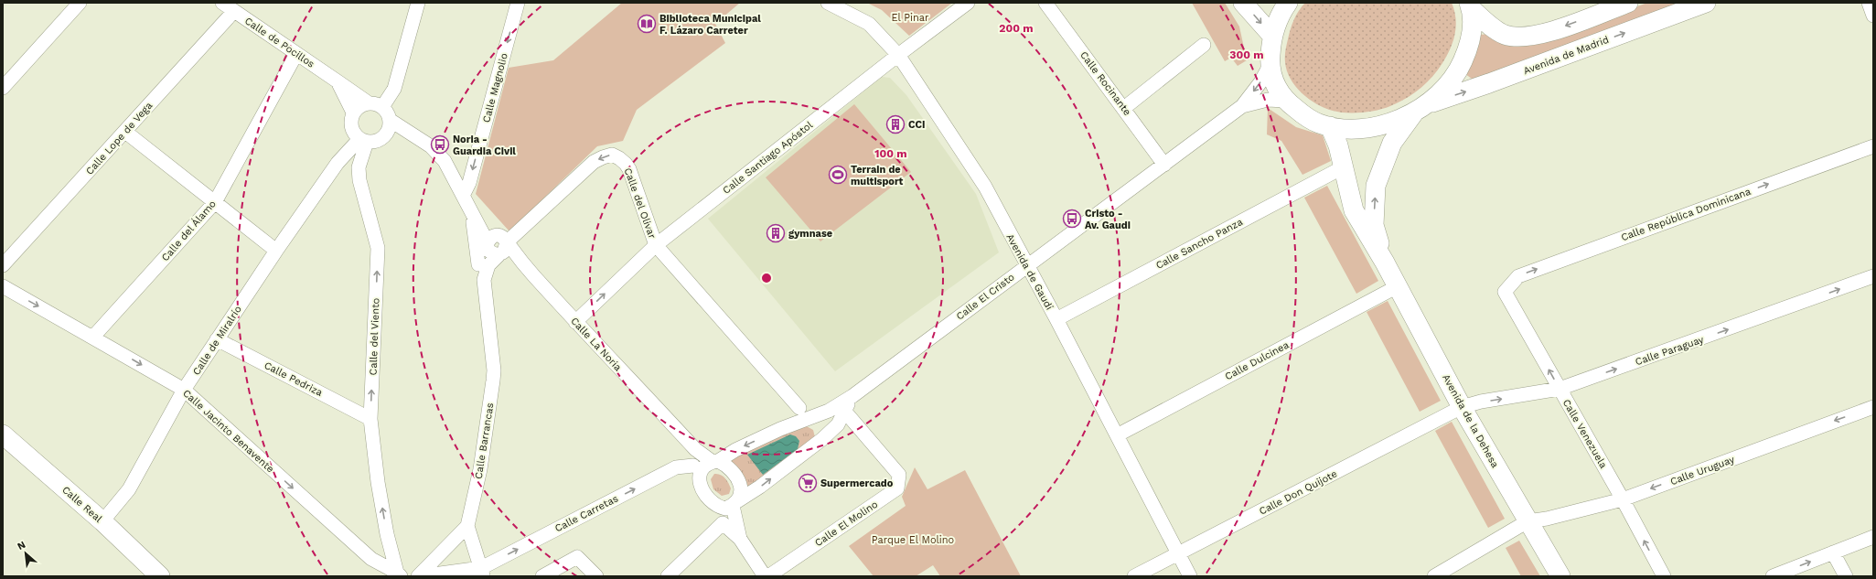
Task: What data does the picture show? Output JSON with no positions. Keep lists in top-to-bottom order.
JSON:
{
  "streets": {
    "street": [
      "Calle de Pocillos",
      "Avenida de Madrid",
      "Calle Rocinante",
      "Calle Magnolio",
      "Calle Lope de Vega",
      "Calle Santiago Apóstol",
      "Calle del Olivar",
      "Calle República Dominicana",
      "Calle del Álamo",
      "Calle Sancho Panza",
      "Avenida de Gaudí",
      "Calle El Cristo",
      "Calle del Viento",
      "Calle de Miralrío",
      "Calle La Noria",
      "Calle Paraguay",
      "Calle Dulcinea",
      "Calle Pedriza",
      "Avenida de la Dehesa",
      "Calle Jacinto Benavente",
      "Calle Venezuela",
      "Calle Barrancas",
      "Calle Uruguay",
      "Calle Don Quijote",
      "Calle Real",
      "Calle Carretas",
      "Calle El Molino"
    ]
  },
  "crossings": [
    ["Calle de Pocillos", "Calle Lope de Vega"],
    ["Calle de Pocillos", "Calle del Álamo"],
    ["Calle de Pocillos", "Calle del Viento"],
    ["Calle de Pocillos", "Calle de Miralrío"],
    ["Avenida de Madrid", "Avenida de la Dehesa"],
    ["Calle Rocinante", "Calle El Cristo"],
    ["Calle Santiago Apóstol", "Calle del Olivar"],
    ["Calle Santiago Apóstol", "Avenida de Gaudí"],
    ["Calle Santiago Apóstol", "Calle La Noria"],
    ["Calle del Olivar", "Calle El Cristo"],
    ["Calle del Olivar", "Calle La Noria"],
    ["Calle del Olivar", "Calle Barrancas"],
    ["Calle República Dominicana", "Calle Venezuela"],
    ["Calle del Álamo", "Calle Jacinto Benavente"],
    ["Calle Sancho Panza", "Avenida de Gaudí"],
    ["Calle Sancho Panza", "Avenida de la Dehesa"],
    ["Avenida de Gaudí", "Calle El Cristo"],
    ["Avenida de Gaudí", "Calle Dulcinea"],
    ["Avenida de Gaudí", "Calle Don Quijote"],
    ["Calle El Cristo", "Calle La Noria"],
    ["Calle El Cristo", "Calle Carretas"],
    ["Calle El Cristo", "Calle El Molino"],
    ["Calle del Viento", "Calle de Miralrío"],
    ["Calle del Viento", "Calle Pedriza"],
    ["Calle del Viento", "Calle Jacinto Benavente"],
    ["Calle de Miralrío", "Calle Pedriza"],
    ["Calle de Miralrío", "Calle Jacinto Benavente"],
    ["Calle de Miralrío", "Calle Real"],
    ["Calle La Noria", "Calle Barrancas"],
    ["Calle La Noria", "Calle Carretas"],
    ["Calle Paraguay", "Avenida de la Dehesa"],
    ["Calle Paraguay", "Calle Venezuela"],
    ["Calle Paraguay", "Calle Don Quijote"],
    ["Calle Dulcinea", "Avenida de la Dehesa"],
    ["Avenida de la Dehesa", "Calle Uruguay"],
    ["Avenida de la Dehesa", "Calle Don Quijote"],
    ["Calle Venezuela", "Calle Uruguay"]
  ],
  "one_way": [
    "Avenida de Madrid",
    "Calle República Dominicana",
    "Calle del Viento",
    "Calle Paraguay",
    "Calle Jacinto Benavente",
    "Calle Venezuela",
    "Calle Carretas"
  ],
  "parks": ["El Pinar", "Parque El Molino"],
  "places": {
    "library": ["Biblioteca Municipal F. Lázaro Carreter"],
    "building": ["CCI", "gymnase"],
    "bus stop": ["Noria - Guardia Civil", "Cristo - Av. Gaudi"],
    "sports": ["Terrain de multisport"],
    "supermarket": ["Supermercado"]
  },
  "north": "top left",
  "rings": ["200 m", "300 m", "100 m"]
}
